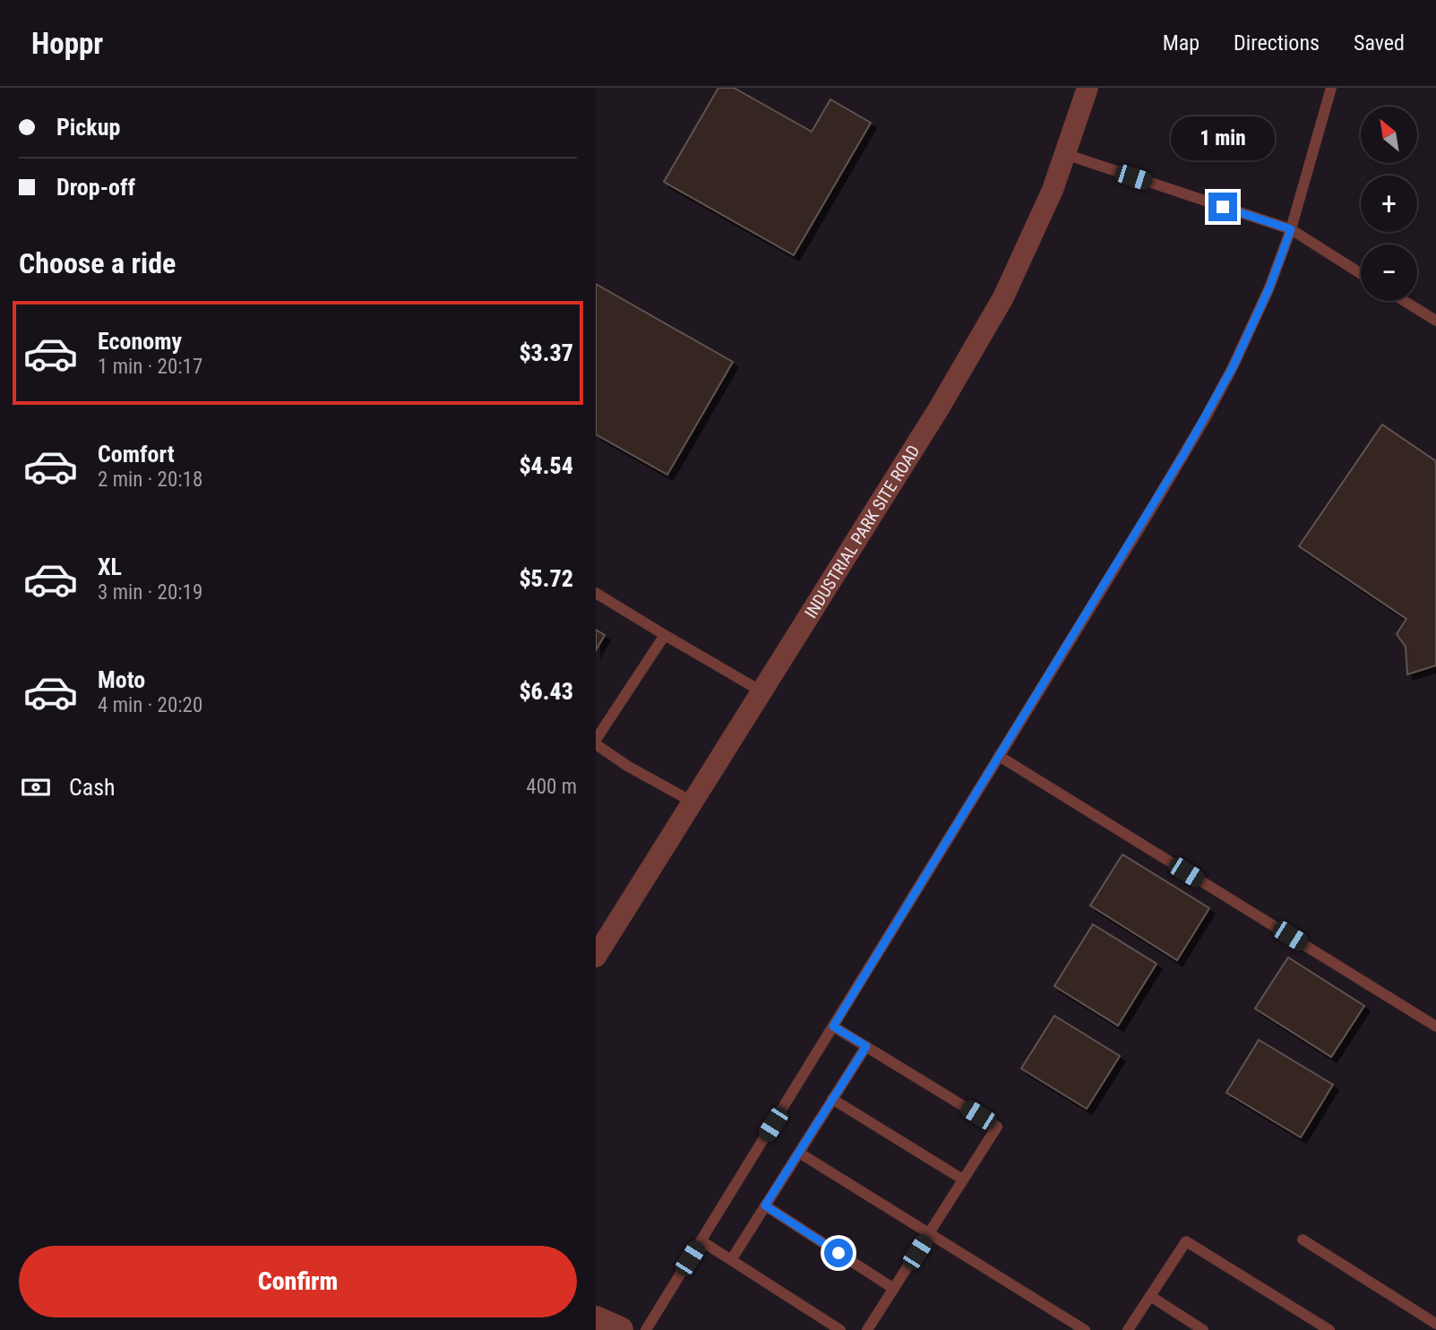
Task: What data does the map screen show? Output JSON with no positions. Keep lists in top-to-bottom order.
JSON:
{
  "streets": {
    "street": ["INDUSTRIAL PARK SITE ROAD"]
  },
  "north": "top left",
  "page": {
    "header": "Hoppr",
    "nav": ["Map", "Directions", "Saved"],
    "banner": ["Pickup", "Drop-off"],
    "map_buttons": ["+", "−"],
    "bubble": "1 min",
    "heading": "Choose a ride",
    "list": [
      {
        "name": "Economy",
        "note": "1 min · 20:17",
        "value": "$3.37"
      },
      {
        "name": "Comfort",
        "note": "2 min · 20:18",
        "value": "$4.54"
      },
      {
        "name": "XL",
        "note": "3 min · 20:19",
        "value": "$5.72"
      },
      {
        "name": "Moto",
        "note": "4 min · 20:20",
        "value": "$6.43"
      }
    ],
    "pay": ["Cash", "400 m"],
    "buttons": "Confirm"
  }
}
